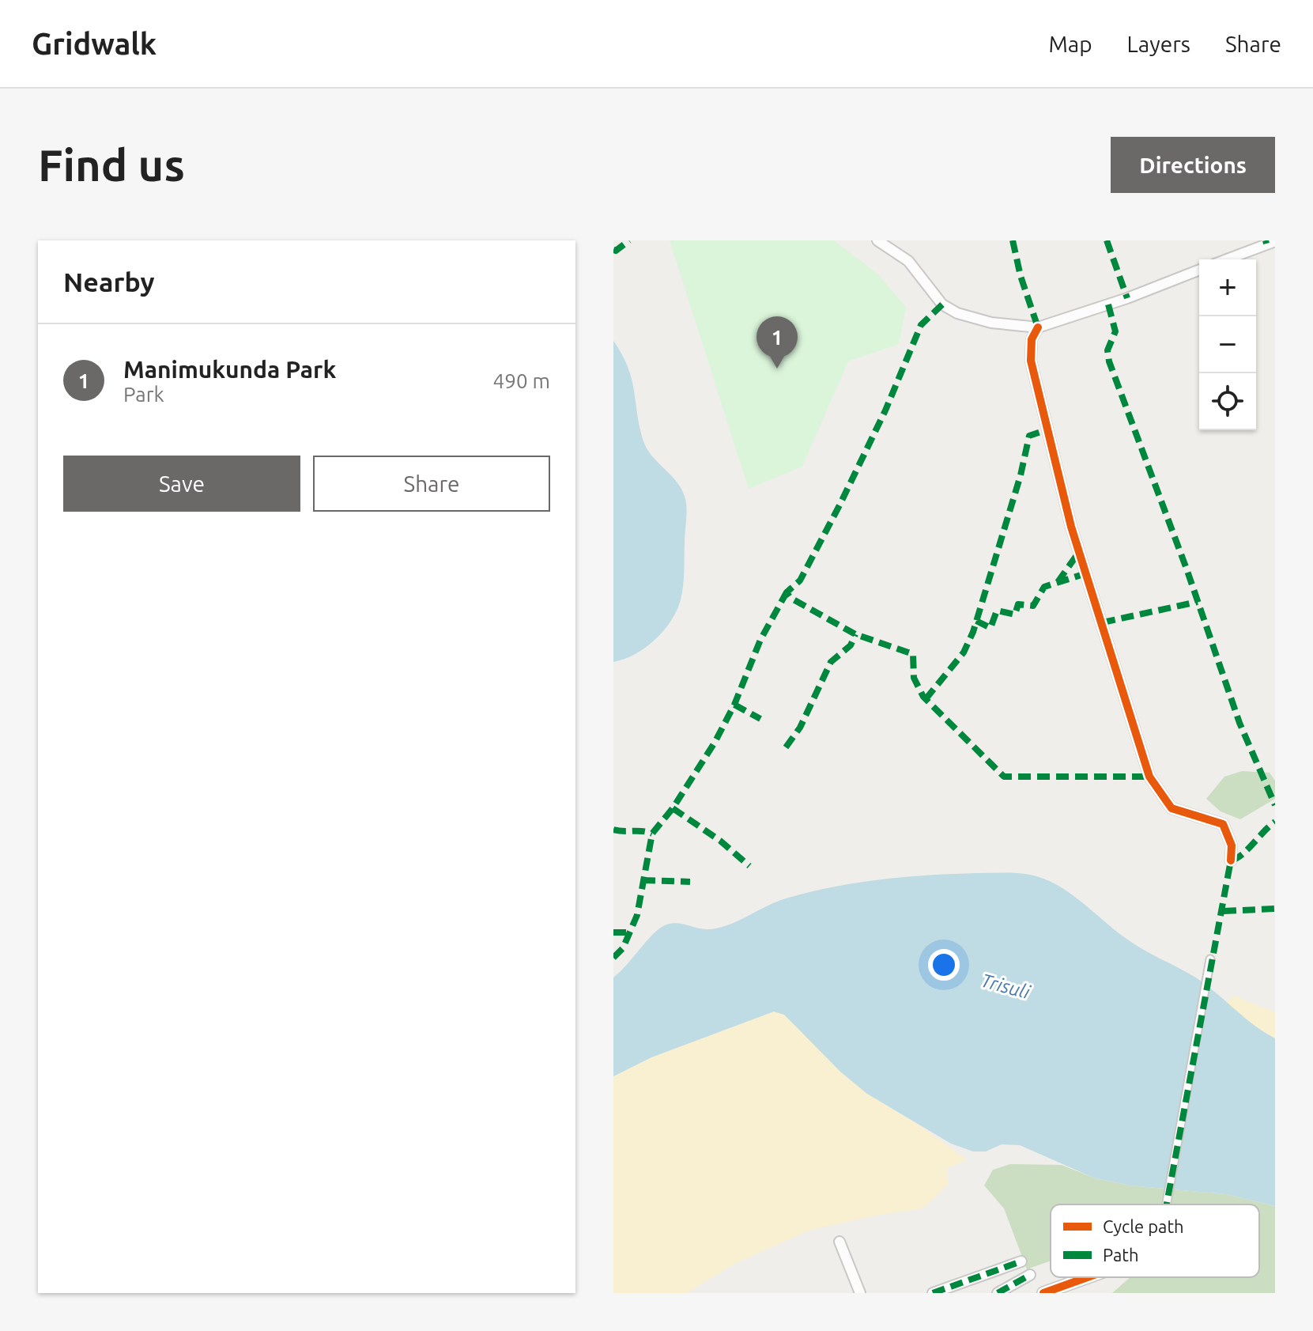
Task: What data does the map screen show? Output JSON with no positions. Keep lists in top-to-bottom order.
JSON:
{
  "water": ["Trisuli"],
  "legend": ["Cycle path", "Path"],
  "page": {
    "header": "Gridwalk",
    "nav": ["Map", "Layers", "Share"],
    "buttons": [
      "Directions",
      ["Save", "Share"]
    ],
    "title": "Find us",
    "heading": "Nearby",
    "map_buttons": ["+", "−"],
    "pins": "1",
    "list": [
      {
        "mark": "1",
        "name": "Manimukunda Park",
        "note": "Park",
        "value": "490 m"
      }
    ]
  }
}
